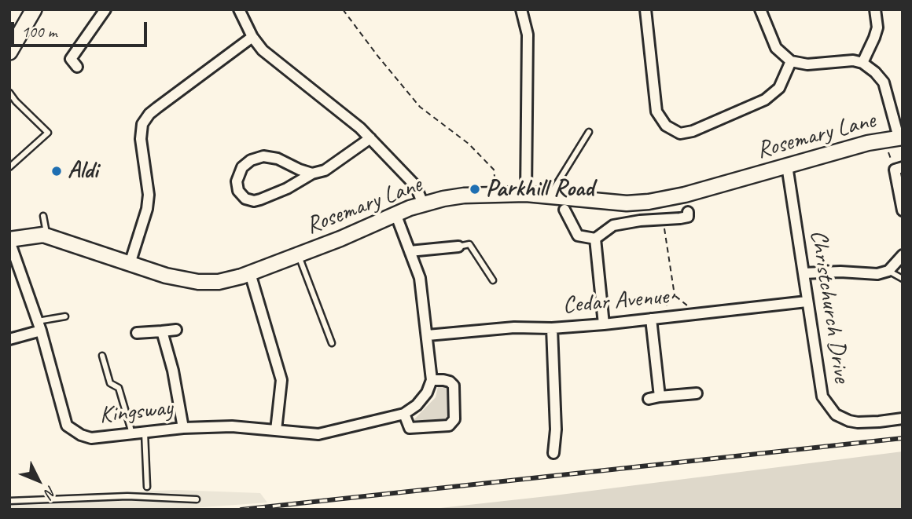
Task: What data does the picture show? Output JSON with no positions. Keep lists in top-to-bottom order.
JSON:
{
  "streets": {
    "street": [
      "Rosemary Lane",
      "Cedar Avenue",
      "Christchurch Drive",
      "Kingsway"
    ]
  },
  "crossings": [
    ["Rosemary Lane", "Christchurch Drive"],
    ["Rosemary Lane", "Kingsway"],
    ["Cedar Avenue", "Christchurch Drive"]
  ],
  "places": ["Aldi", "Parkhill Road"],
  "scale_bar": "100 m",
  "north": "bottom right"
}
